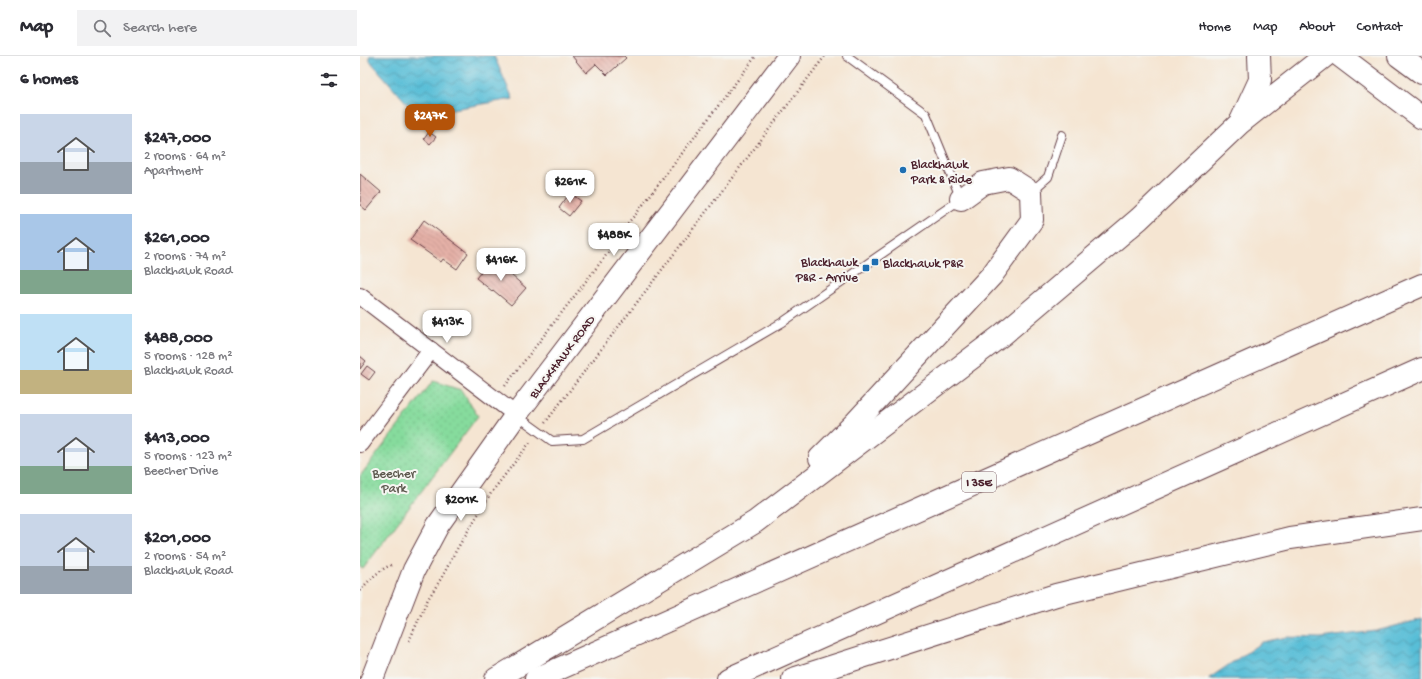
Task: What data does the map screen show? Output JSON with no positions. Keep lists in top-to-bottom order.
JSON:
{
  "streets": {
    "main road": ["BLACKHAWK ROAD", "I 35E"]
  },
  "parks": ["Beecher Park"],
  "places": {
    "other": ["Blackhawk Park & Ride"],
    "transit": ["Blackhawk P&R", "Blackhawk P&R - Arrive"]
  },
  "page": {
    "header": "Map",
    "search": "Search here",
    "nav": [
      "Home",
      "Map",
      "About",
      "Contact"
    ],
    "heading": "6 homes",
    "list": [
      {
        "name": "$247,000",
        "note": "2 rooms · 64 m² · Apartment"
      },
      {
        "name": "$261,000",
        "note": "2 rooms · 74 m² · Blackhawk Road"
      },
      {
        "name": "$488,000",
        "note": "5 rooms · 128 m² · Blackhawk Road"
      },
      {
        "name": "$413,000",
        "note": "5 rooms · 123 m² · Beecher Drive"
      },
      {
        "name": "$201,000",
        "note": "2 rooms · 54 m² · Blackhawk Road"
      }
    ],
    "price": [
      "$247K",
      "$261K",
      "$488K",
      "$416K",
      "$413K",
      "$201K"
    ]
  }
}
